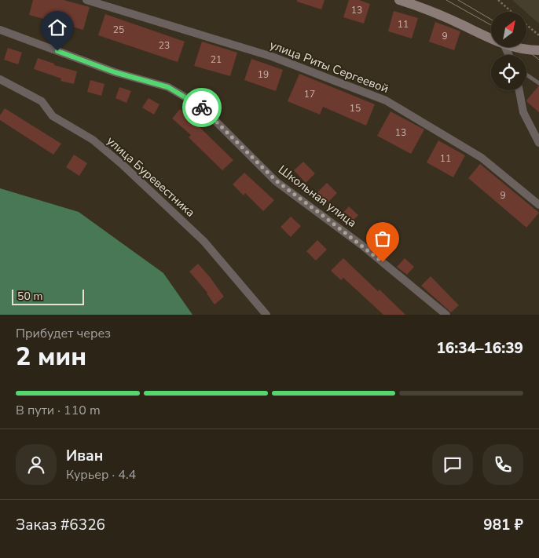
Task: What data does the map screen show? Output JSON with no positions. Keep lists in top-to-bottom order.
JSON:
{
  "streets": {
    "street": ["улица Риты Сергеевой", "улица Буревестника", "Школьная улица"]
  },
  "house_numbers": [
    "13",
    "11",
    "25",
    "9",
    "23",
    "21",
    "19",
    "17",
    "15",
    "13",
    "11",
    "9"
  ],
  "scale_bar": "50 m",
  "north": "top right",
  "page": {
    "scale": "50 m",
    "heading": ["2 мин", "Прибудет через", "16:34–16:39"],
    "panel": [
      "Иван",
      "Курьер · 4.4",
      "Заказ #6326",
      "981 ₽"
    ],
    "bar": "В пути · 110 m"
  }
}
